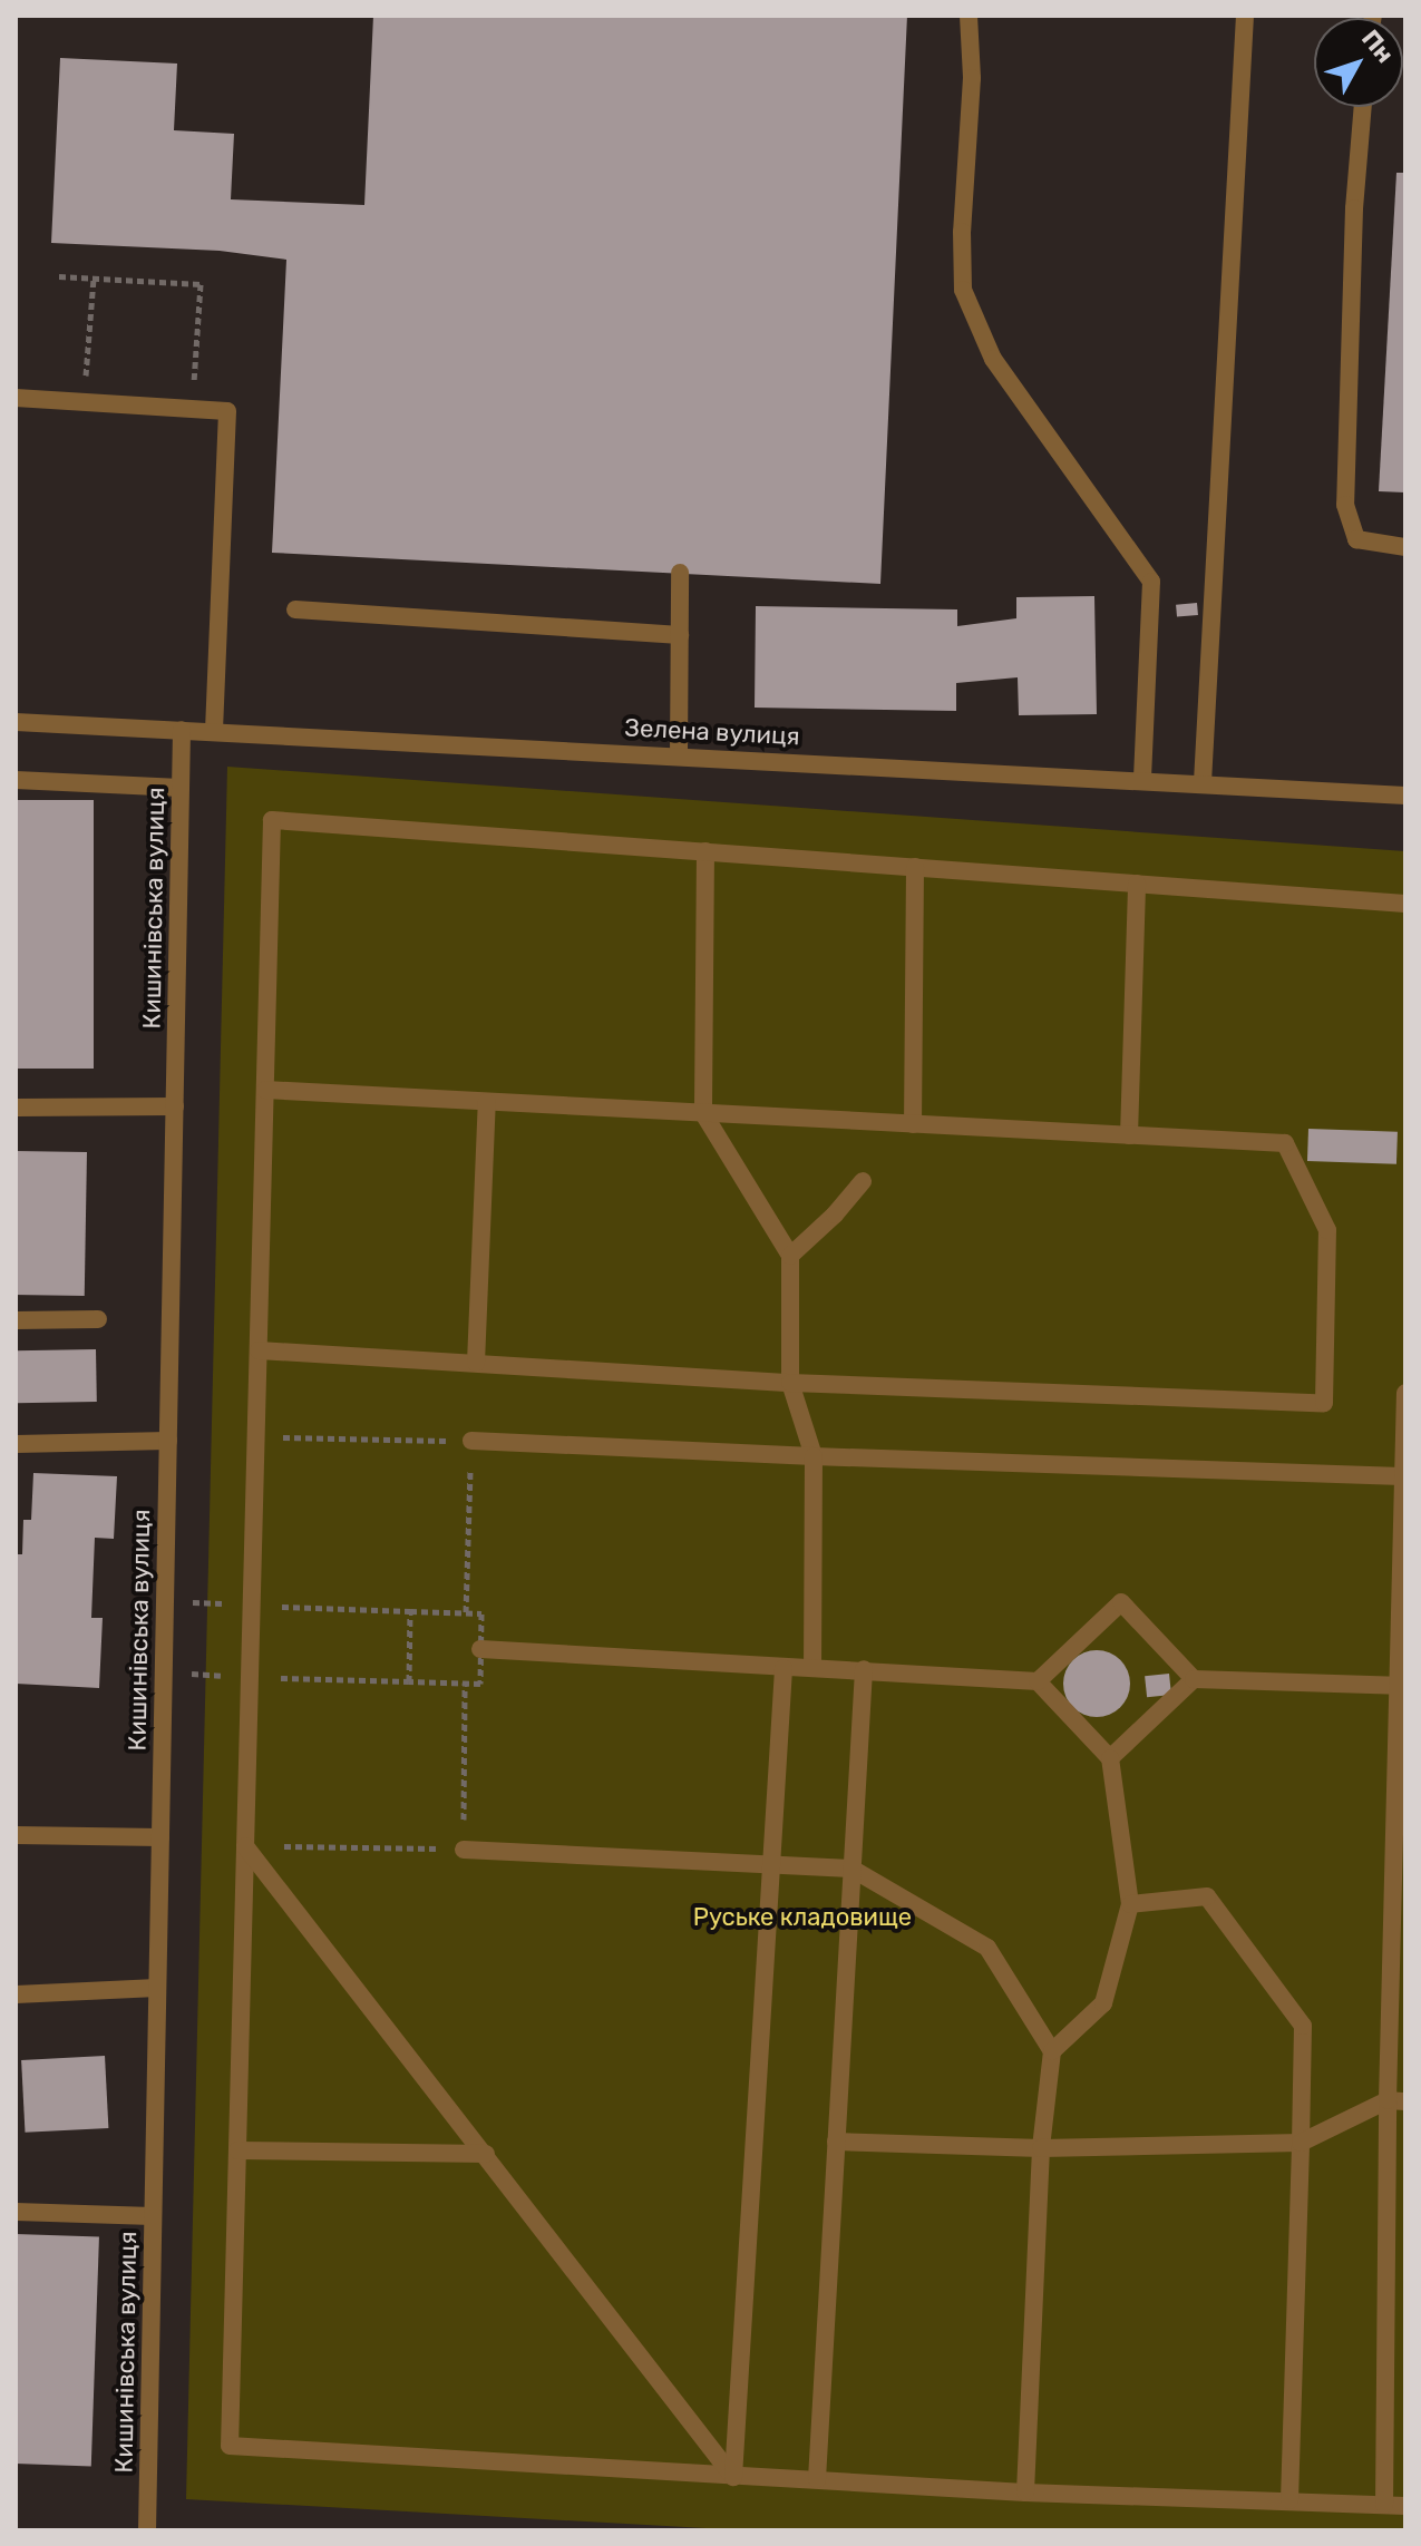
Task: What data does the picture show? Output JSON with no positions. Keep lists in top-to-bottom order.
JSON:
{
  "streets": {
    "street": ["Зелена вулиця", "Кишинівська вулиця"]
  },
  "crossings": [
    ["Зелена вулиця", "Кишинівська вулиця"]
  ],
  "parks": ["Руське кладовище"],
  "north": "top right"
}
